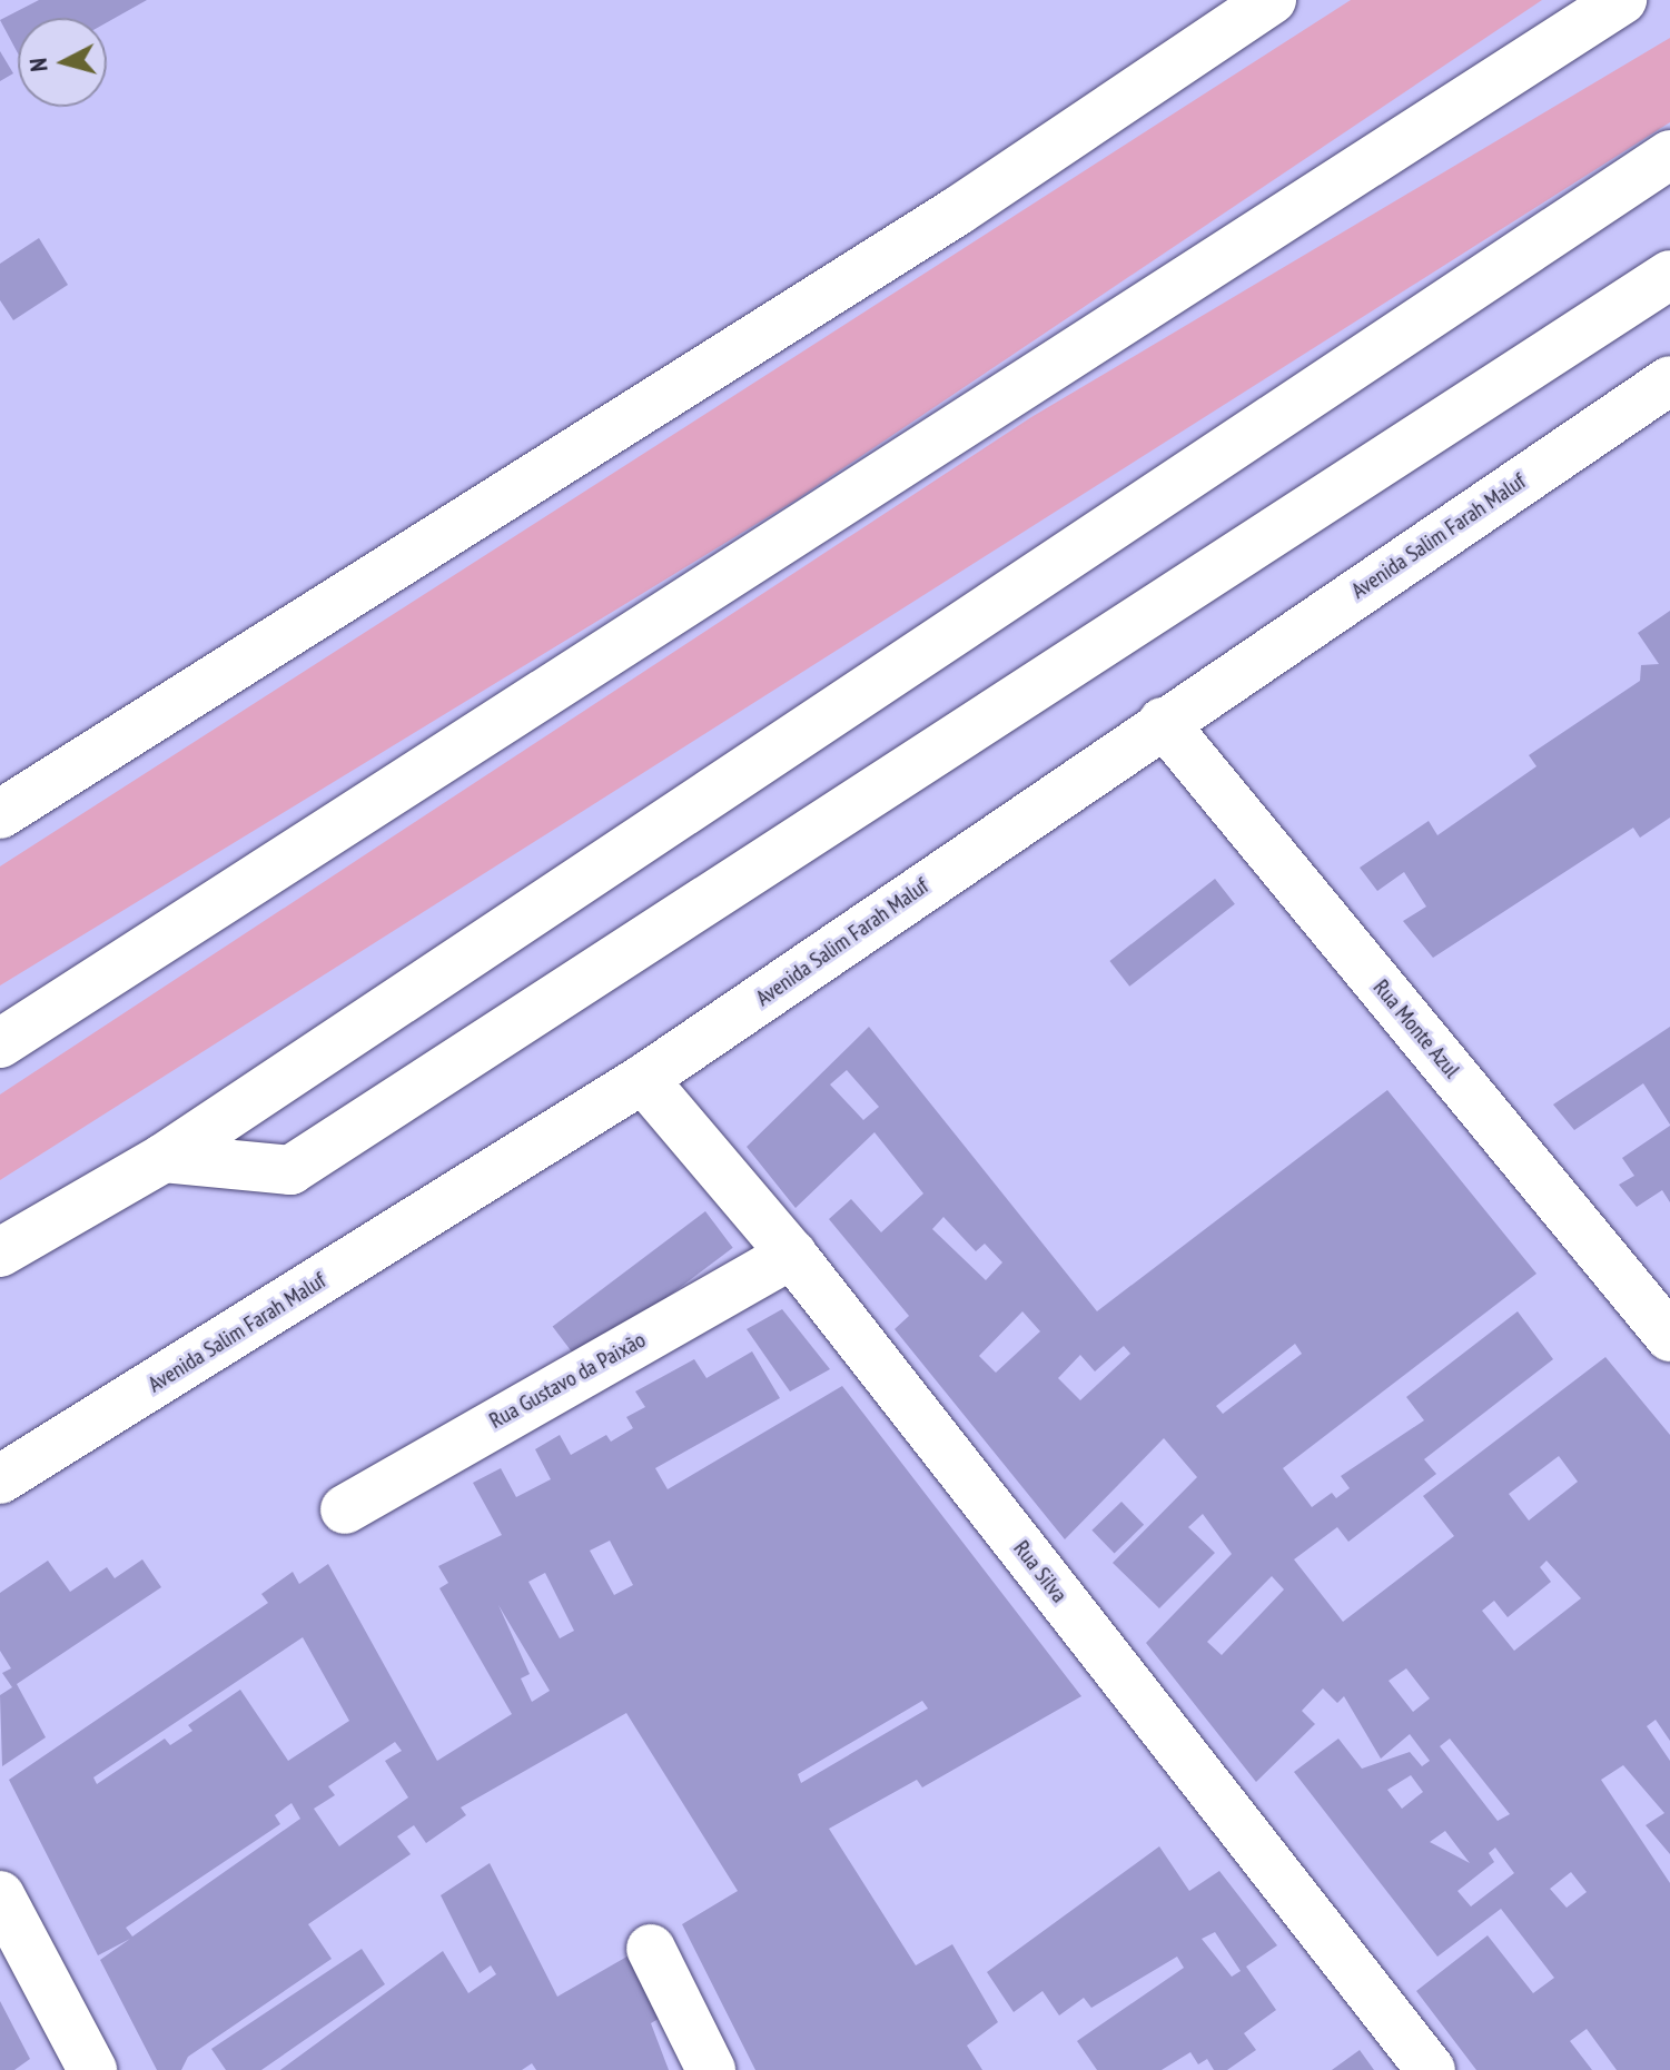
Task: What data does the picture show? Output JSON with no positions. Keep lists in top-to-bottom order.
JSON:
{
  "streets": {
    "main road": [
      "Avenida Salim Farah Maluf",
      "Rua Monte Azul",
      "Rua Gustavo da Paixão",
      "Rua Silva"
    ]
  },
  "crossings": [
    ["Avenida Salim Farah Maluf", "Rua Monte Azul"],
    ["Avenida Salim Farah Maluf", "Rua Silva"],
    ["Rua Gustavo da Paixão", "Rua Silva"]
  ],
  "north": "left"
}
